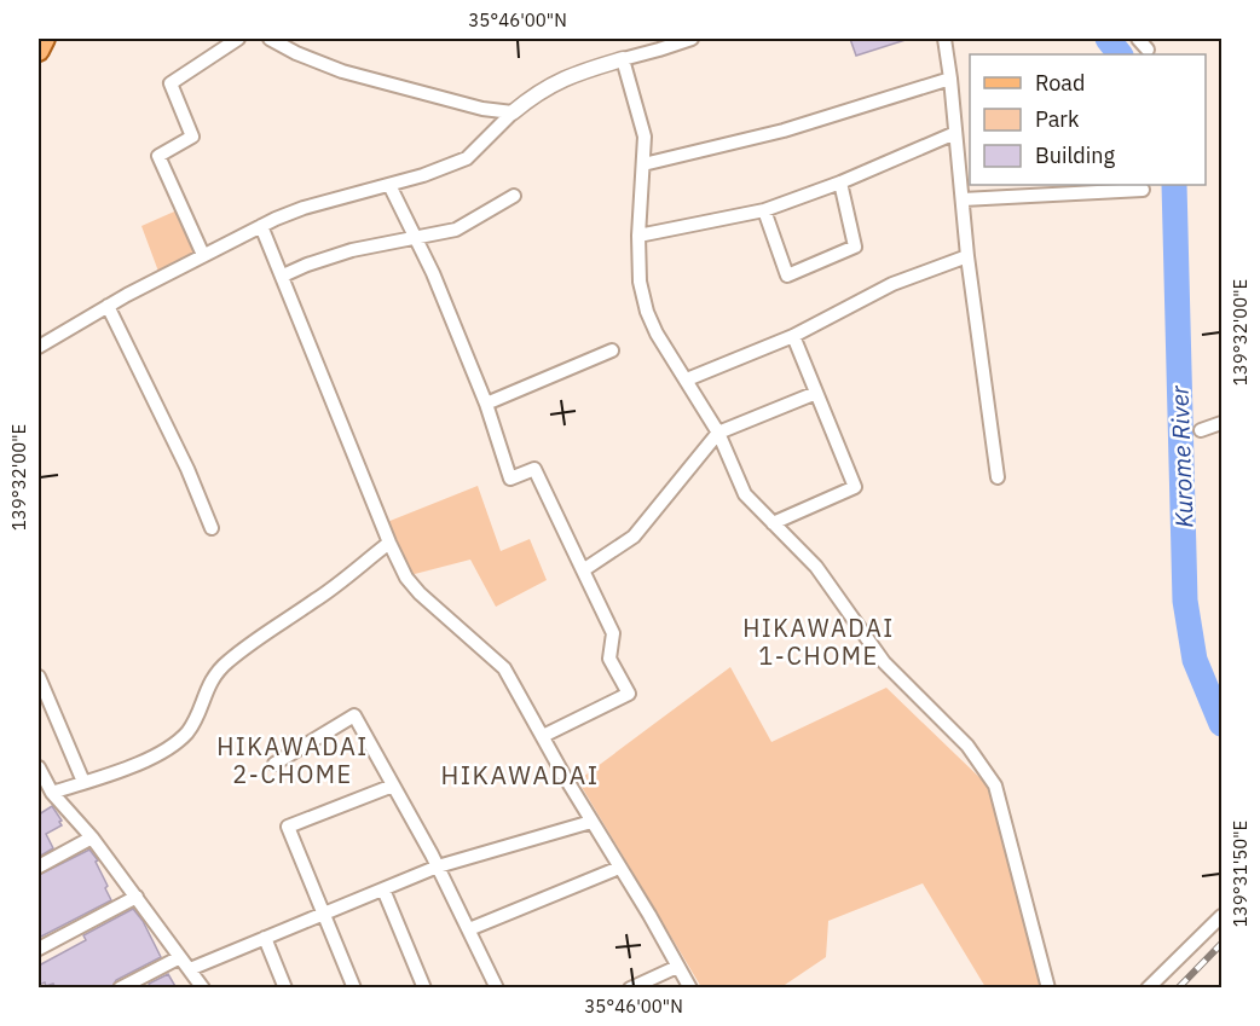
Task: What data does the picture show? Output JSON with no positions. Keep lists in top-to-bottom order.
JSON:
{
  "districts": ["HIKAWADAI 1-CHOME", "HIKAWADAI 2-CHOME", "HIKAWADAI"],
  "water": ["Kurome River"],
  "legend": ["Road", "Park", "Building"],
  "coordinates": ["35°46'00\"N", "139°32'00\"E", "139°31'50\"E"]
}
